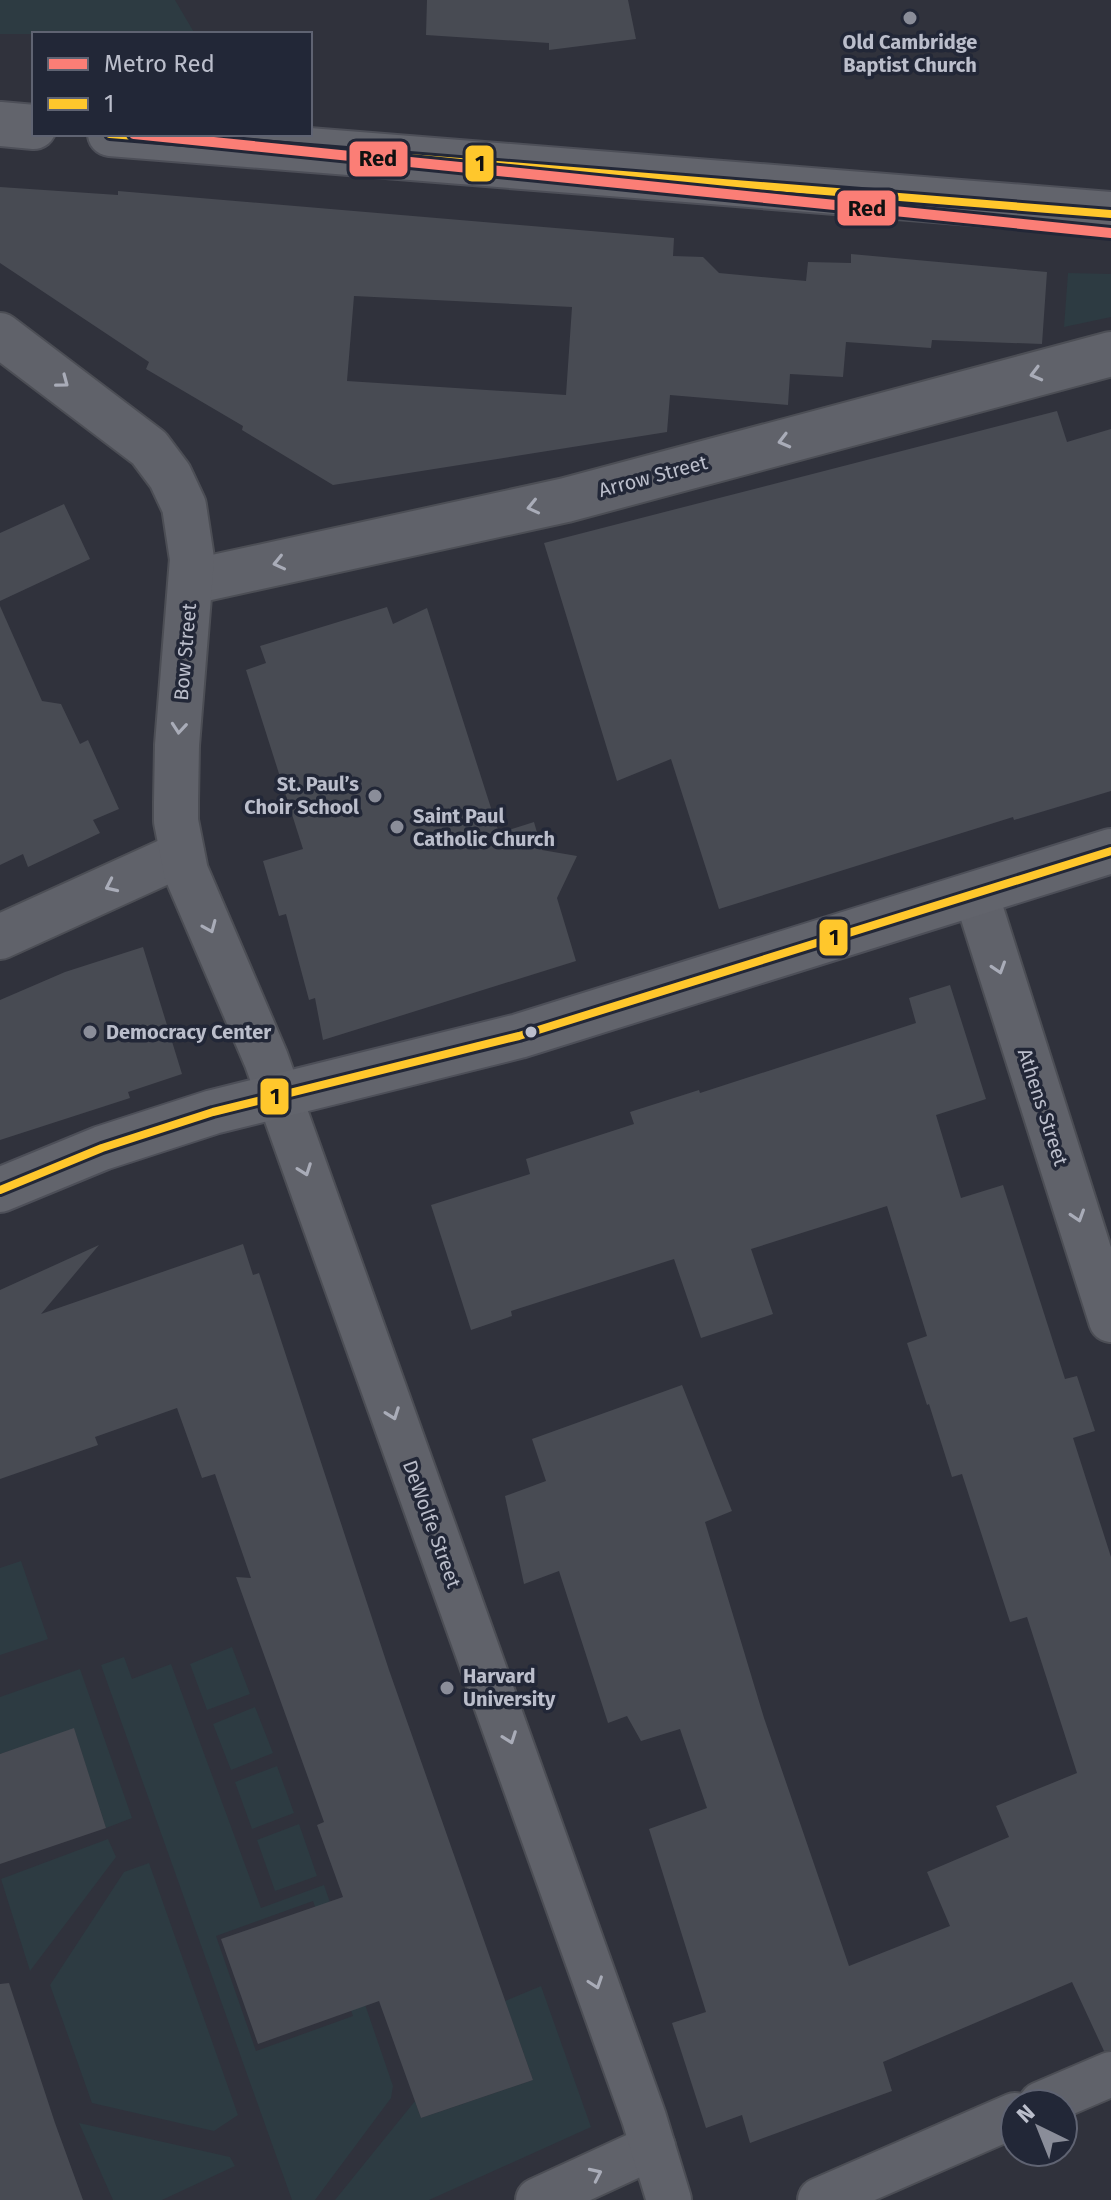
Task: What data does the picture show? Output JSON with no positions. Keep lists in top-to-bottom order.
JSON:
{
  "streets": {
    "street": [
      "Arrow Street",
      "Bow Street",
      "Athens Street",
      "DeWolfe Street"
    ]
  },
  "crossings": [
    ["Arrow Street", "Bow Street"],
    ["Bow Street", "DeWolfe Street"]
  ],
  "one_way": [
    "Arrow Street",
    "Bow Street",
    "Athens Street",
    "DeWolfe Street"
  ],
  "places": [
    "Old Cambridge Baptist Church",
    "St. Paul’s Choir School",
    "Saint Paul Catholic Church",
    "Democracy Center",
    "Harvard University"
  ],
  "lines": ["metro line Red", "transit line 1"],
  "legend": ["Metro Red", "1"],
  "north": "top left"
}
